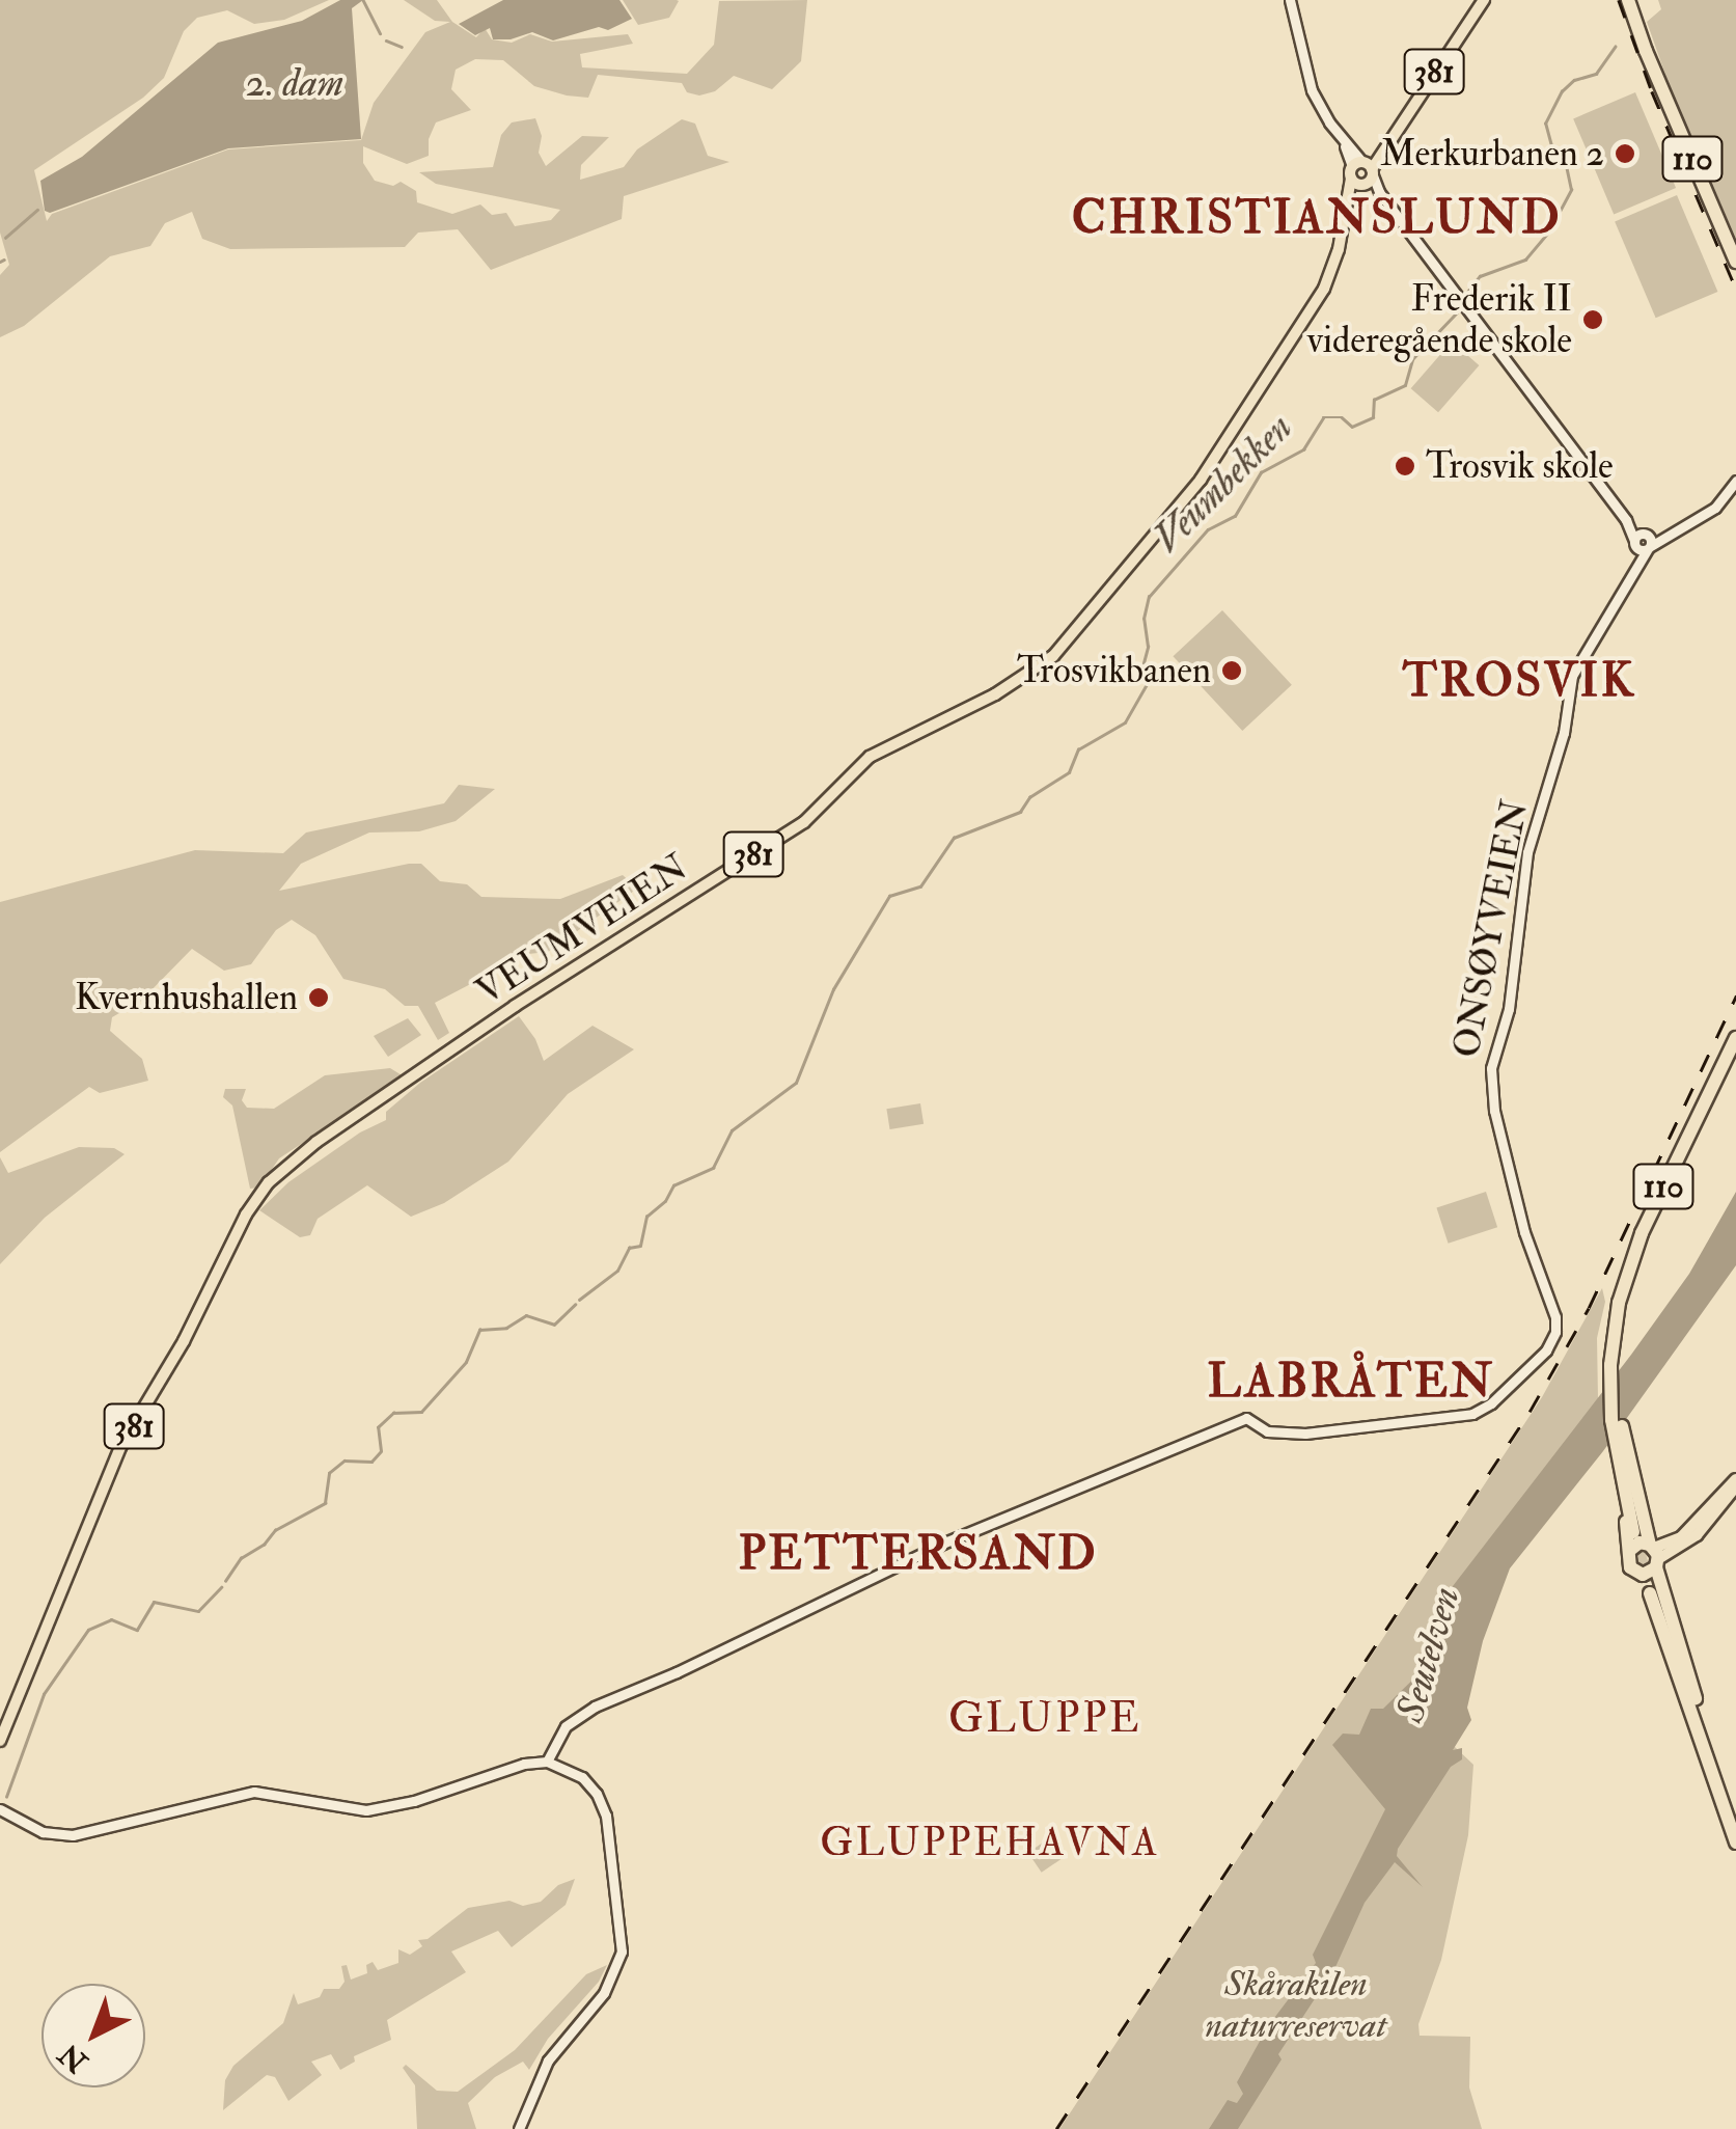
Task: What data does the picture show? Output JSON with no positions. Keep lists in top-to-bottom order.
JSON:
{
  "streets": {
    "highway": ["110"],
    "main road": ["381", "VEUMVEIEN"],
    "street": ["ONSØYVEIEN"]
  },
  "crossings": [
    ["381", "VEUMVEIEN"]
  ],
  "districts": [
    "CHRISTIANSLUND",
    "TROSVIK",
    "LABRÅTEN",
    "PETTERSAND",
    "GLUPPE",
    "GLUPPEHAVNA"
  ],
  "water": ["2. dam", "Veumbekken", "Seutelven"],
  "parks": ["Skårakilen naturreservat"],
  "places": [
    "Merkurbanen 2",
    "Frederik II videregående skole",
    "Trosvik skole",
    "Trosvikbanen",
    "Kvernhushallen"
  ],
  "north": "bottom left"
}
